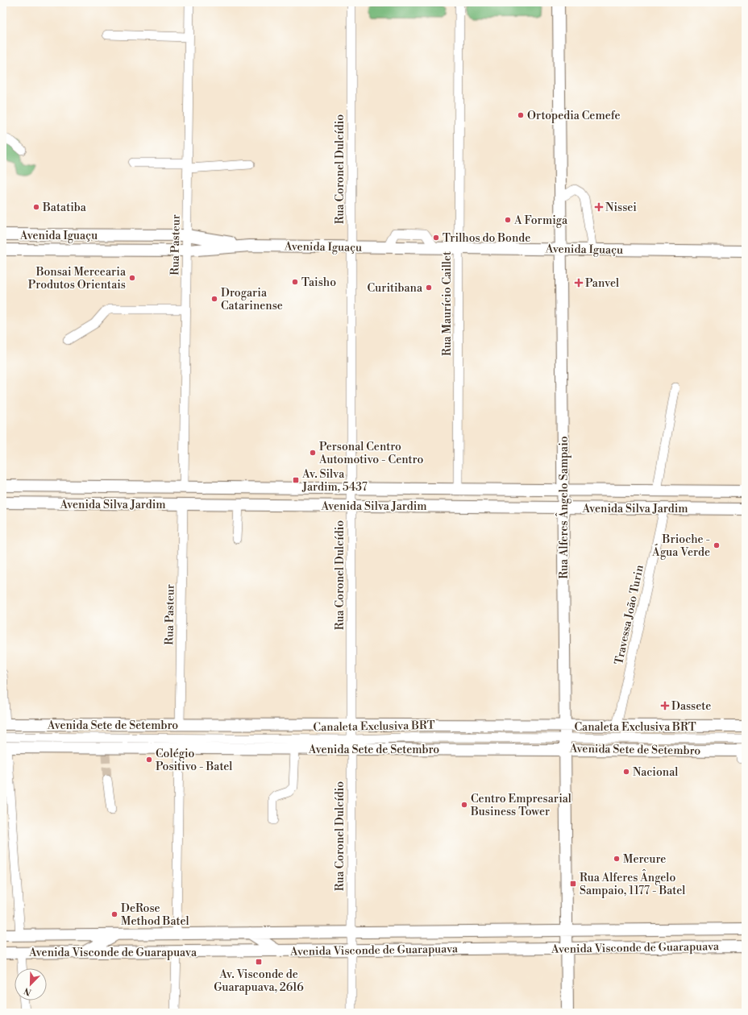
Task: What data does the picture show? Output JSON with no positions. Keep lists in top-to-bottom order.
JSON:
{
  "streets": {
    "main road": [
      "Avenida Iguaçu",
      "Avenida Silva Jardim",
      "Rua Alferes Ângelo Sampaio",
      "Avenida Sete de Setembro",
      "Avenida Visconde de Guarapuava"
    ],
    "street": [
      "Rua Coronel Dulcídio",
      "Rua Pasteur",
      "Rua Maurício Caillet",
      "Travessa João Turin",
      "Canaleta Exclusiva BRT"
    ]
  },
  "crossings": [
    ["Rua Coronel Dulcídio", "Avenida Iguaçu"],
    ["Rua Coronel Dulcídio", "Avenida Silva Jardim"],
    ["Rua Coronel Dulcídio", "Avenida Sete de Setembro"],
    ["Rua Coronel Dulcídio", "Canaleta Exclusiva BRT"],
    ["Rua Coronel Dulcídio", "Avenida Visconde de Guarapuava"],
    ["Avenida Iguaçu", "Rua Pasteur"],
    ["Avenida Iguaçu", "Rua Maurício Caillet"],
    ["Avenida Iguaçu", "Rua Alferes Ângelo Sampaio"],
    ["Rua Pasteur", "Avenida Silva Jardim"],
    ["Rua Pasteur", "Avenida Sete de Setembro"],
    ["Rua Maurício Caillet", "Avenida Silva Jardim"],
    ["Avenida Silva Jardim", "Rua Alferes Ângelo Sampaio"],
    ["Avenida Silva Jardim", "Travessa João Turin"],
    ["Rua Alferes Ângelo Sampaio", "Avenida Sete de Setembro"],
    ["Rua Alferes Ângelo Sampaio", "Canaleta Exclusiva BRT"],
    ["Rua Alferes Ângelo Sampaio", "Avenida Visconde de Guarapuava"],
    ["Travessa João Turin", "Avenida Sete de Setembro"],
    ["Avenida Sete de Setembro", "Canaleta Exclusiva BRT"]
  ],
  "places": {
    "other": [
      "Ortopedia Cemefe",
      "Batatiba",
      "A Formiga",
      "Trilhos do Bonde",
      "Bonsai Mercearia Produtos Orientais",
      "Taisho",
      "Curitibana",
      "Drogaria Catarinense",
      "Personal Centro Automotivo - Centro",
      "Brioche - Água Verde",
      "Colégio Positivo - Batel",
      "Nacional",
      "Centro Empresarial Business Tower",
      "Mercure",
      "DeRose Method Batel"
    ],
    "health": ["Nissei", "Panvel", "Dassete"],
    "transit": ["Av. Silva Jardim, 5437", "Rua Alferes Ângelo Sampaio, 1177 - Batel", "Av. Visconde de Guarapuava, 2616"]
  },
  "north": "bottom left"
}
